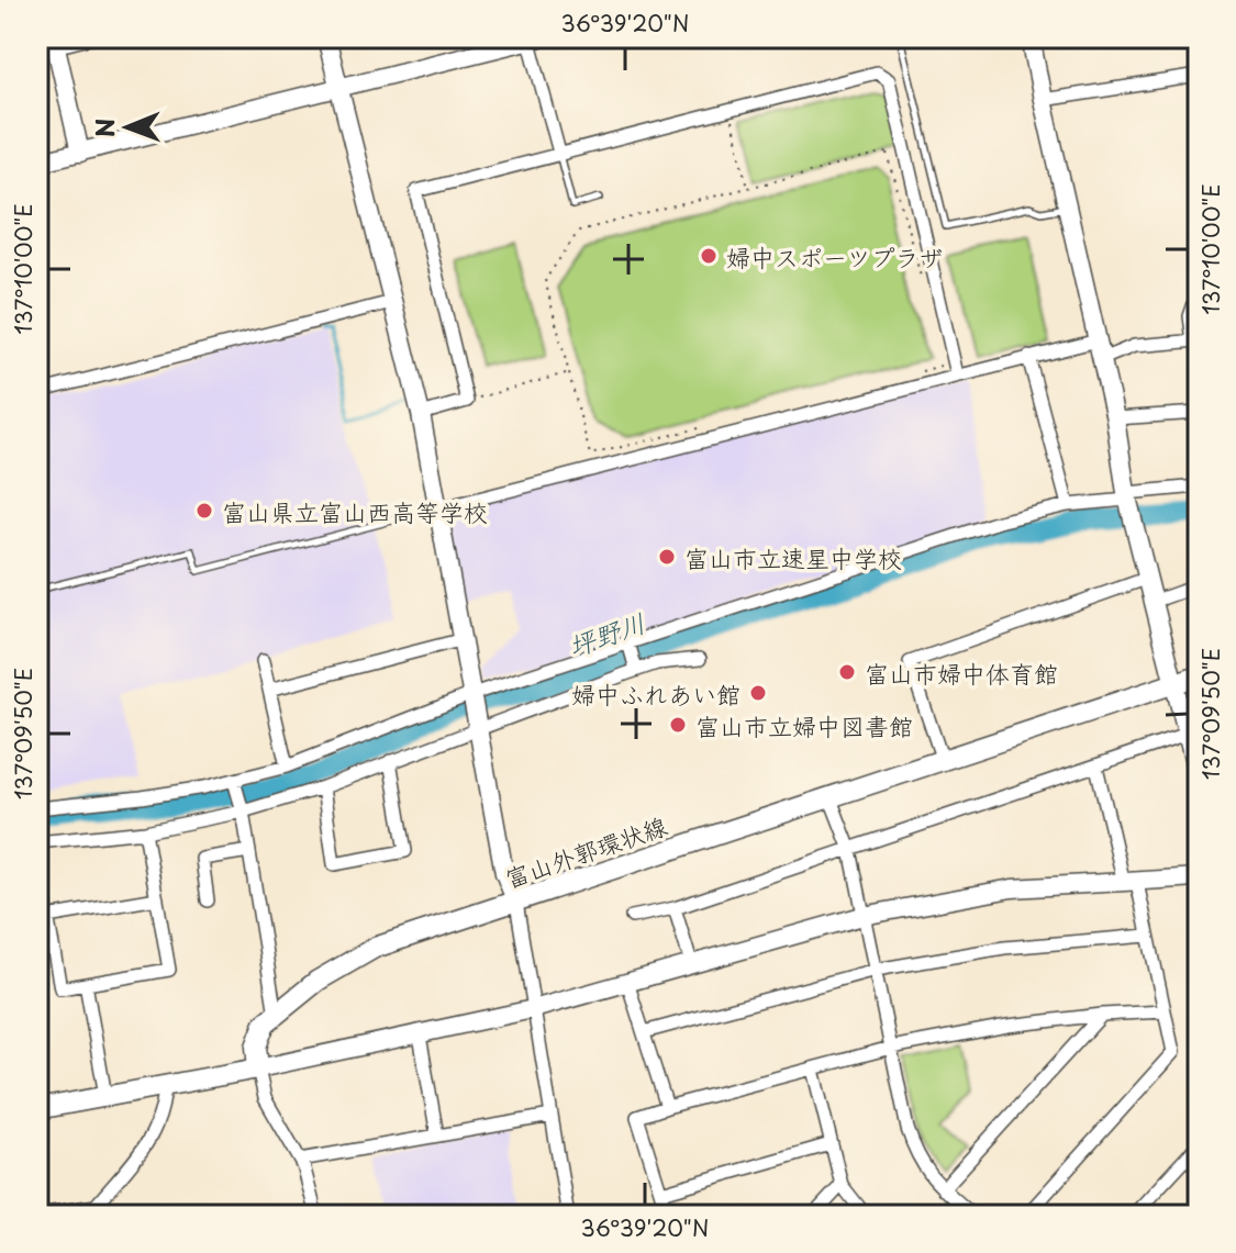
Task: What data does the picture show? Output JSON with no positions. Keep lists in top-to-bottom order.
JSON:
{
  "streets": {
    "main road": ["富山外郭環状線"]
  },
  "water": ["坪野川"],
  "places": [
    "婦中スポーツプラザ",
    "富山県立富山西高等学校",
    "富山市立速星中学校",
    "富山市婦中体育館",
    "婦中ふれあい館",
    "富山市立婦中図書館"
  ],
  "north": "left",
  "coordinates": ["36°39'20\"N", "137°10'00\"E", "137°09'50\"E"]
}
